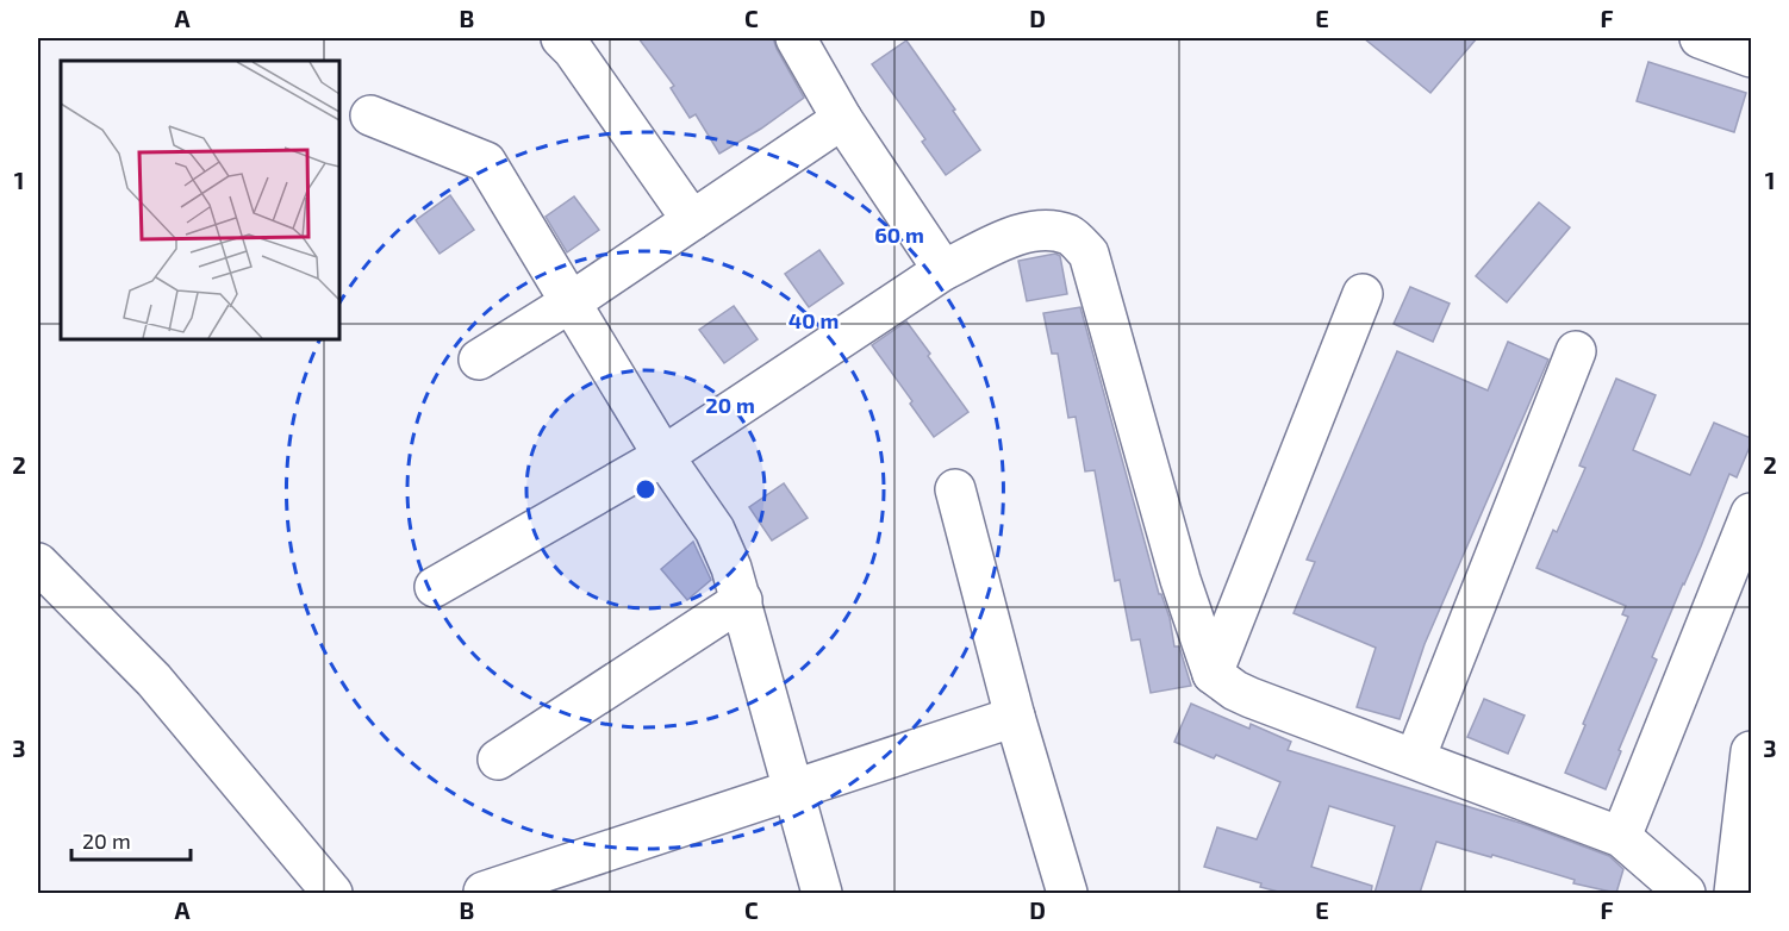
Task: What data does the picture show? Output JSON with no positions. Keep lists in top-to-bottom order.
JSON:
{
  "scale_bar": "20 m",
  "grid": {
    "columns": [
      "A",
      "B",
      "C",
      "D",
      "E",
      "F"
    ],
    "rows": ["1", "2", "3"]
  },
  "rings": ["60 m", "40 m", "20 m"]
}
